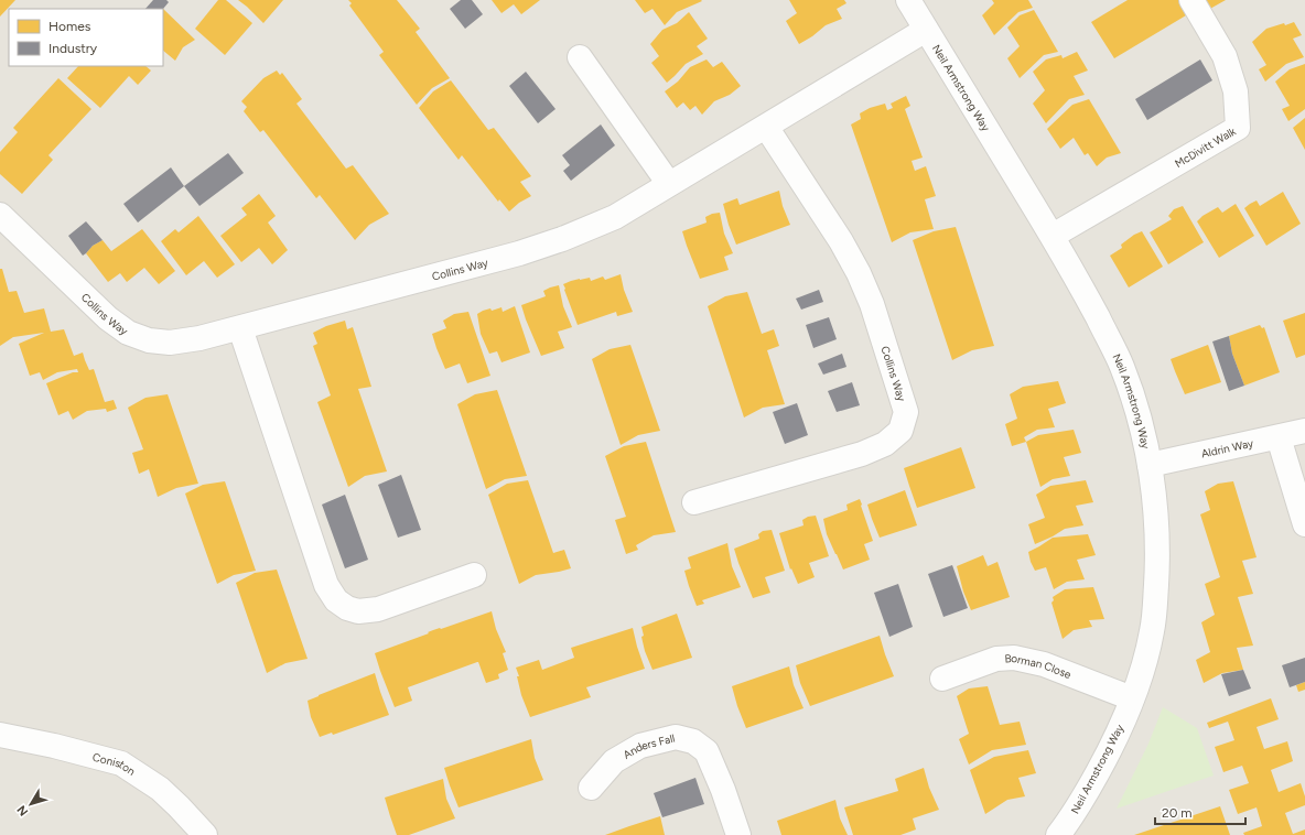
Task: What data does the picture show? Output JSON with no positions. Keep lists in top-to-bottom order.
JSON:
{
  "streets": {
    "street": [
      "Neil Armstrong Way",
      "McDivitt Walk",
      "Collins Way",
      "Aldrin Way",
      "Borman Close",
      "Anders Fall",
      "Coniston"
    ]
  },
  "crossings": [
    ["Neil Armstrong Way", "McDivitt Walk"],
    ["Neil Armstrong Way", "Collins Way"],
    ["Neil Armstrong Way", "Aldrin Way"],
    ["Neil Armstrong Way", "Borman Close"]
  ],
  "legend": ["Homes", "Industry"],
  "scale_bar": "20 m",
  "north": "bottom left"
}
